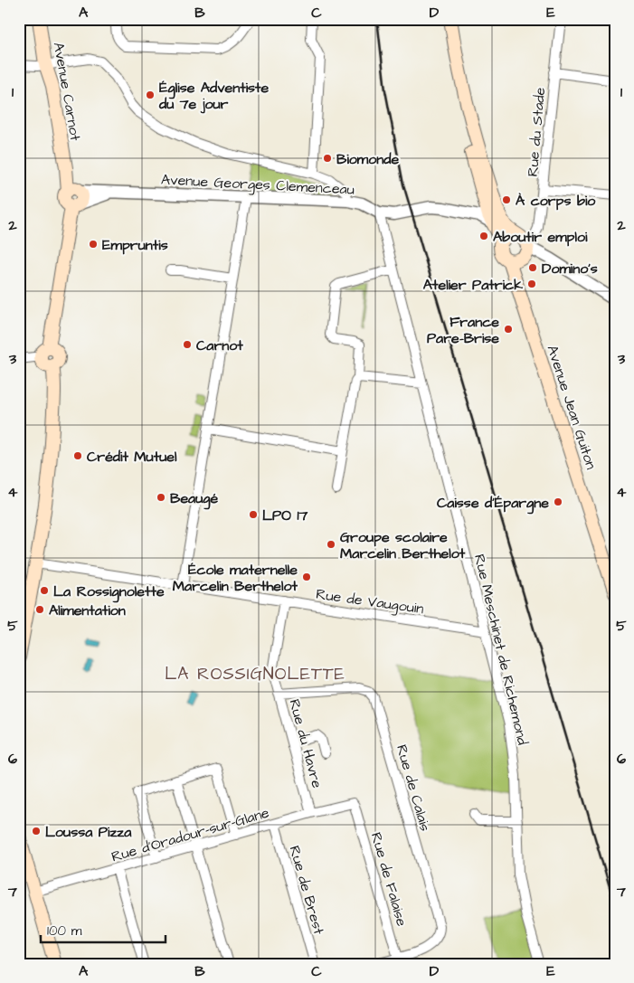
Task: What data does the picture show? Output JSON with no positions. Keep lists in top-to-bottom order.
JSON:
{
  "streets": {
    "main road": ["Avenue Carnot", "Avenue Jean Guiton"],
    "street": [
      "Rue du Stade",
      "Avenue Georges Clemenceau",
      "Rue de Vaugouin",
      "Rue Meschinet de Richemond",
      "Rue du Havre",
      "Rue de Calais",
      "Rue d'Oradour-sur-Glane",
      "Rue de Falaise",
      "Rue de Brest"
    ]
  },
  "crossings": [
    ["Avenue Carnot", "Avenue Georges Clemenceau"],
    ["Rue du Stade", "Avenue Jean Guiton"],
    ["Avenue Georges Clemenceau", "Avenue Jean Guiton"],
    ["Avenue Georges Clemenceau", "Rue Meschinet de Richemond"],
    ["Rue de Vaugouin", "Rue Meschinet de Richemond"],
    ["Rue de Vaugouin", "Rue du Havre"],
    ["Rue du Havre", "Rue de Calais"],
    ["Rue du Havre", "Rue d'Oradour-sur-Glane"],
    ["Rue de Calais", "Rue de Falaise"],
    ["Rue d'Oradour-sur-Glane", "Rue de Falaise"],
    ["Rue d'Oradour-sur-Glane", "Rue de Brest"]
  ],
  "districts": ["LA ROSSIGNOLETTE"],
  "places": [
    "Église Adventiste du 7e jour",
    "Biomonde",
    "À corps bio",
    "Aboutir emploi",
    "Empruntis",
    "Domino's",
    "Atelier Patrick",
    "France Pare-Brise",
    "Carnot",
    "Crédit Mutuel",
    "Beaugé",
    "Caisse d'Épargne",
    "LPO 17",
    "Groupe scolaire Marcelin Berthelot",
    "École maternelle Marcelin Berthelot",
    "La Rossignolette",
    "Alimentation",
    "Loussa Pizza"
  ],
  "scale_bar": "100 m",
  "grid": {
    "columns": [
      "A",
      "B",
      "C",
      "D",
      "E"
    ],
    "rows": [
      "1",
      "2",
      "3",
      "4",
      "5",
      "6",
      "7"
    ]
  }
}
